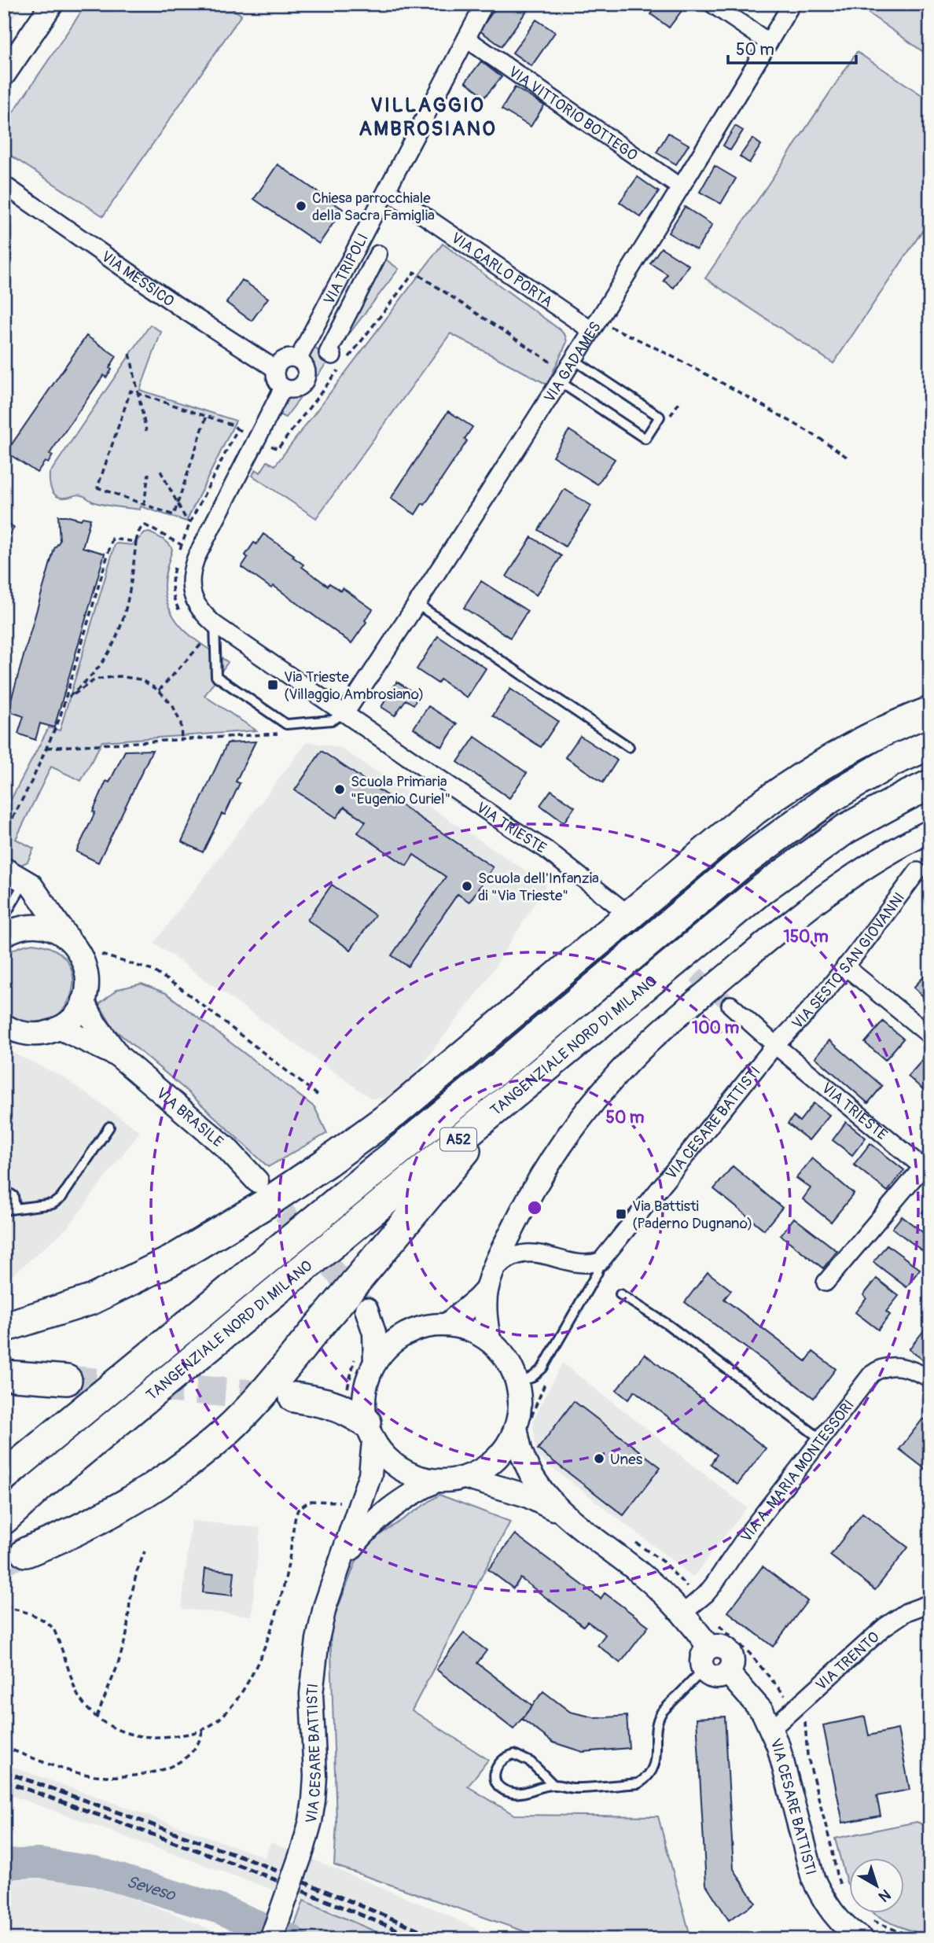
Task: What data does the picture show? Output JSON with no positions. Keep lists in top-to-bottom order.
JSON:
{
  "streets": {
    "highway": ["TANGENZIALE NORD DI MILANO", "A52"],
    "street": [
      "VIA VITTORIO BOTTEGO",
      "VIA TRIPOLI",
      "VIA CARLO PORTA",
      "VIA MESSICO",
      "VIA GADAMES",
      "VIA TRIESTE",
      "VIA SESTO SAN GIOVANNI",
      "VIA BRASILE",
      "VIA CESARE BATTISTI",
      "VIA A. MARIA MONTESSORI",
      "VIA TRENTO"
    ]
  },
  "crossings": [
    ["VIA VITTORIO BOTTEGO", "VIA TRIPOLI"],
    ["VIA VITTORIO BOTTEGO", "VIA GADAMES"],
    ["VIA TRIPOLI", "VIA CARLO PORTA"],
    ["VIA TRIPOLI", "VIA MESSICO"],
    ["VIA CARLO PORTA", "VIA GADAMES"],
    ["VIA GADAMES", "VIA TRIESTE"],
    ["VIA TRIESTE", "VIA SESTO SAN GIOVANNI"],
    ["VIA TRIESTE", "VIA CESARE BATTISTI"],
    ["VIA SESTO SAN GIOVANNI", "VIA CESARE BATTISTI"],
    ["VIA CESARE BATTISTI", "VIA TRENTO"]
  ],
  "districts": ["VILLAGGIO AMBROSIANO"],
  "water": ["Seveso"],
  "places": {
    "other": [
      "Chiesa parrocchiale della Sacra Famiglia",
      "Scuola Primaria \"Eugenio Curiel\"",
      "Scuola dell'Infanzia di \"Via Trieste\"",
      "Unes"
    ],
    "transit": ["Via Trieste (Villaggio Ambrosiano)", "Via Battisti (Paderno Dugnano)"]
  },
  "scale_bar": "50 m",
  "north": "bottom right",
  "rings": ["150 m", "100 m", "50 m"]
}
